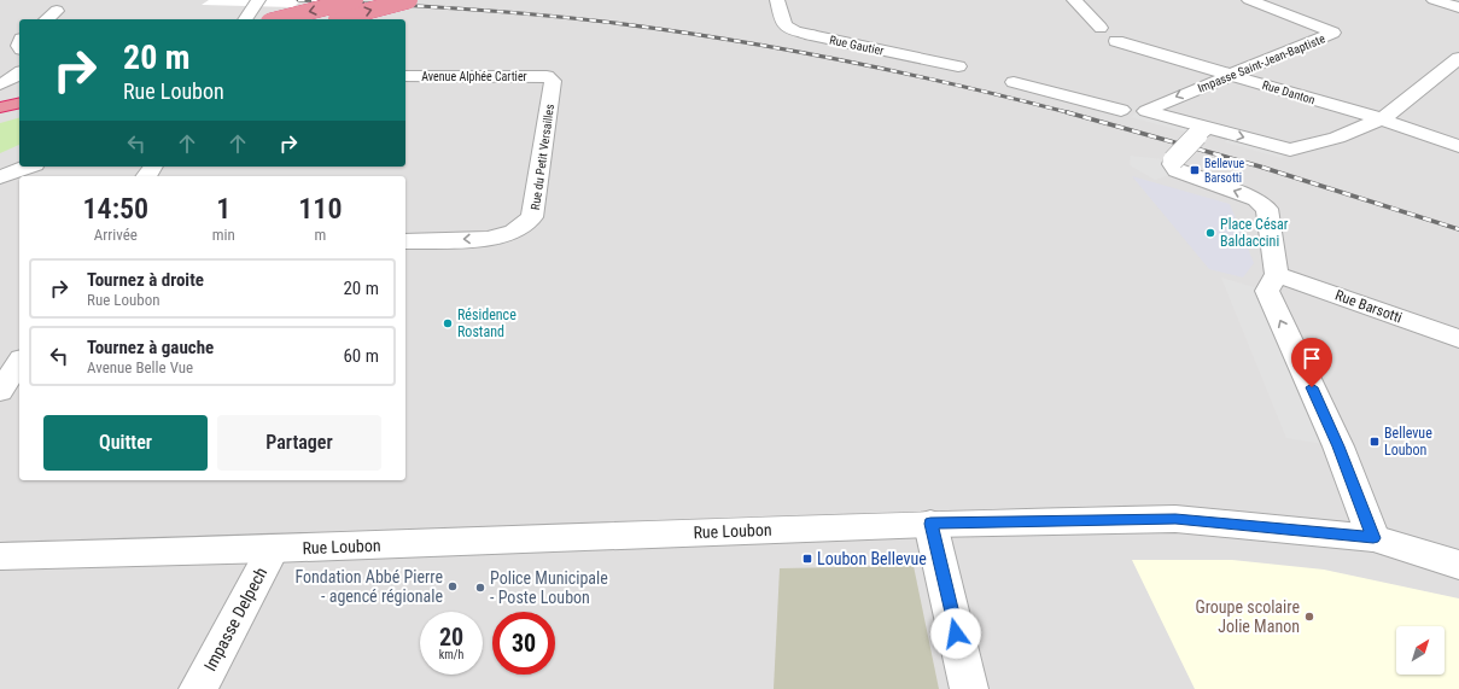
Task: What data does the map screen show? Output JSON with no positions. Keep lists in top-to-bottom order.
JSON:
{
  "streets": {
    "street": [
      "Rue Gautier",
      "Impasse Saint-Jean-Baptiste",
      "Avenue Alphée Cartier",
      "Rue Danton",
      "Rue du Petit Versailles",
      "Rue Barsotti",
      "Rue Loubon",
      "Impasse Delpech"
    ]
  },
  "crossings": [
    ["Impasse Saint-Jean-Baptiste", "Rue Danton"],
    ["Avenue Alphée Cartier", "Rue du Petit Versailles"],
    ["Rue Loubon", "Impasse Delpech"]
  ],
  "places": {
    "transit": ["Bellevue Barsotti", "Bellevue Loubon", "Loubon Bellevue"],
    "other": [
      "Place César Baldaccini",
      "Résidence Rostand",
      "Fondation Abbé Pierre - agencé régionale",
      "Police Municipale - Poste Loubon",
      "Groupe scolaire Jolie Manon"
    ]
  },
  "north": "top right",
  "page": {
    "turn": ["20 m", "Rue Loubon"],
    "eta": [
      "14:50",
      "Arrivée",
      "1",
      "min",
      "110",
      "m"
    ],
    "list": [
      {
        "name": "Tournez à droite",
        "note": "Rue Loubon",
        "value": "20 m"
      },
      {
        "name": "Tournez à gauche",
        "note": "Avenue Belle Vue",
        "value": "60 m"
      }
    ],
    "buttons": ["Quitter", "Partager"],
    "speed": "20 km/h",
    "limit": "30"
  }
}
